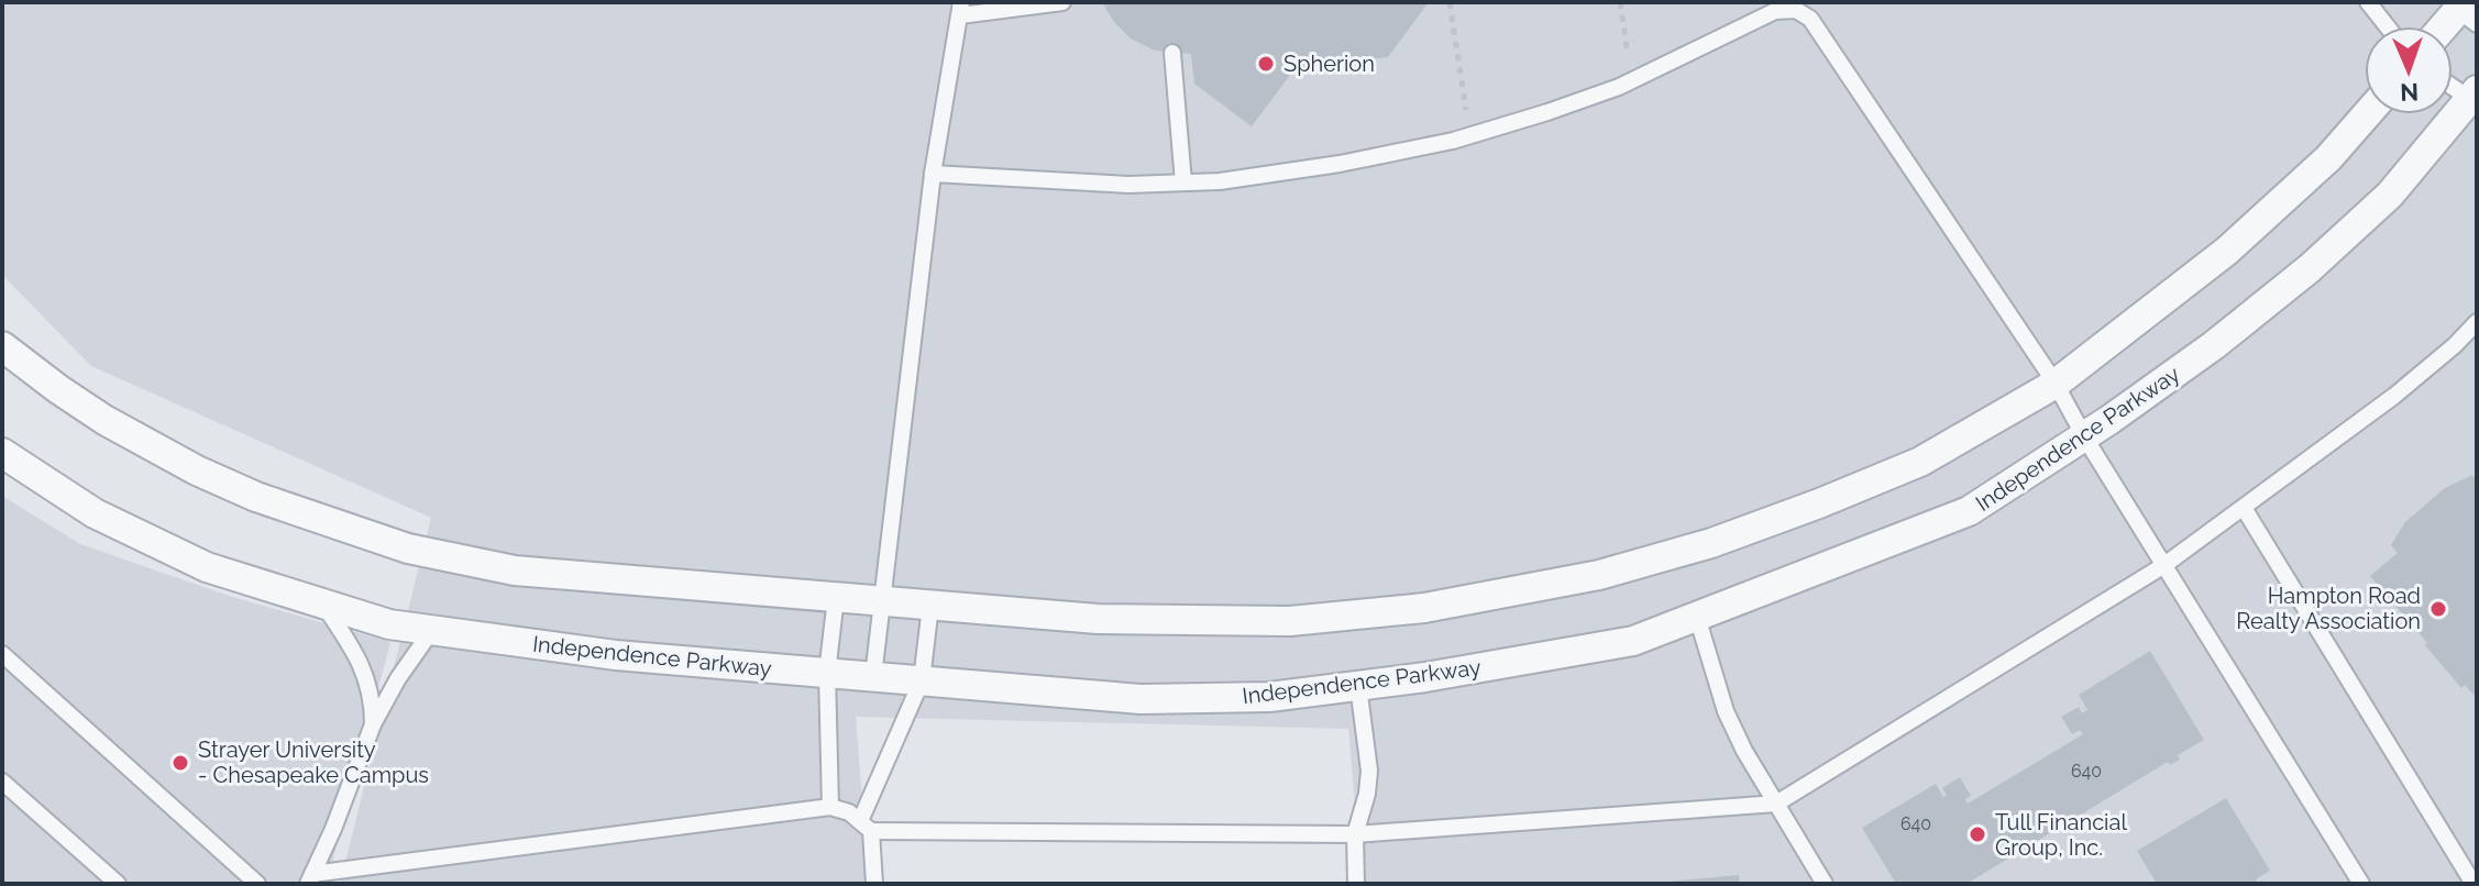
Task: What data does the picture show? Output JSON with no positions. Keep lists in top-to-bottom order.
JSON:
{
  "streets": {
    "street": ["Independence Parkway"]
  },
  "places": [
    "Spherion",
    "Hampton Road Realty Association",
    "Strayer University - Chesapeake Campus",
    "Tull Financial Group, Inc."
  ],
  "house_numbers": ["640", "640"],
  "north": "bottom"
}
